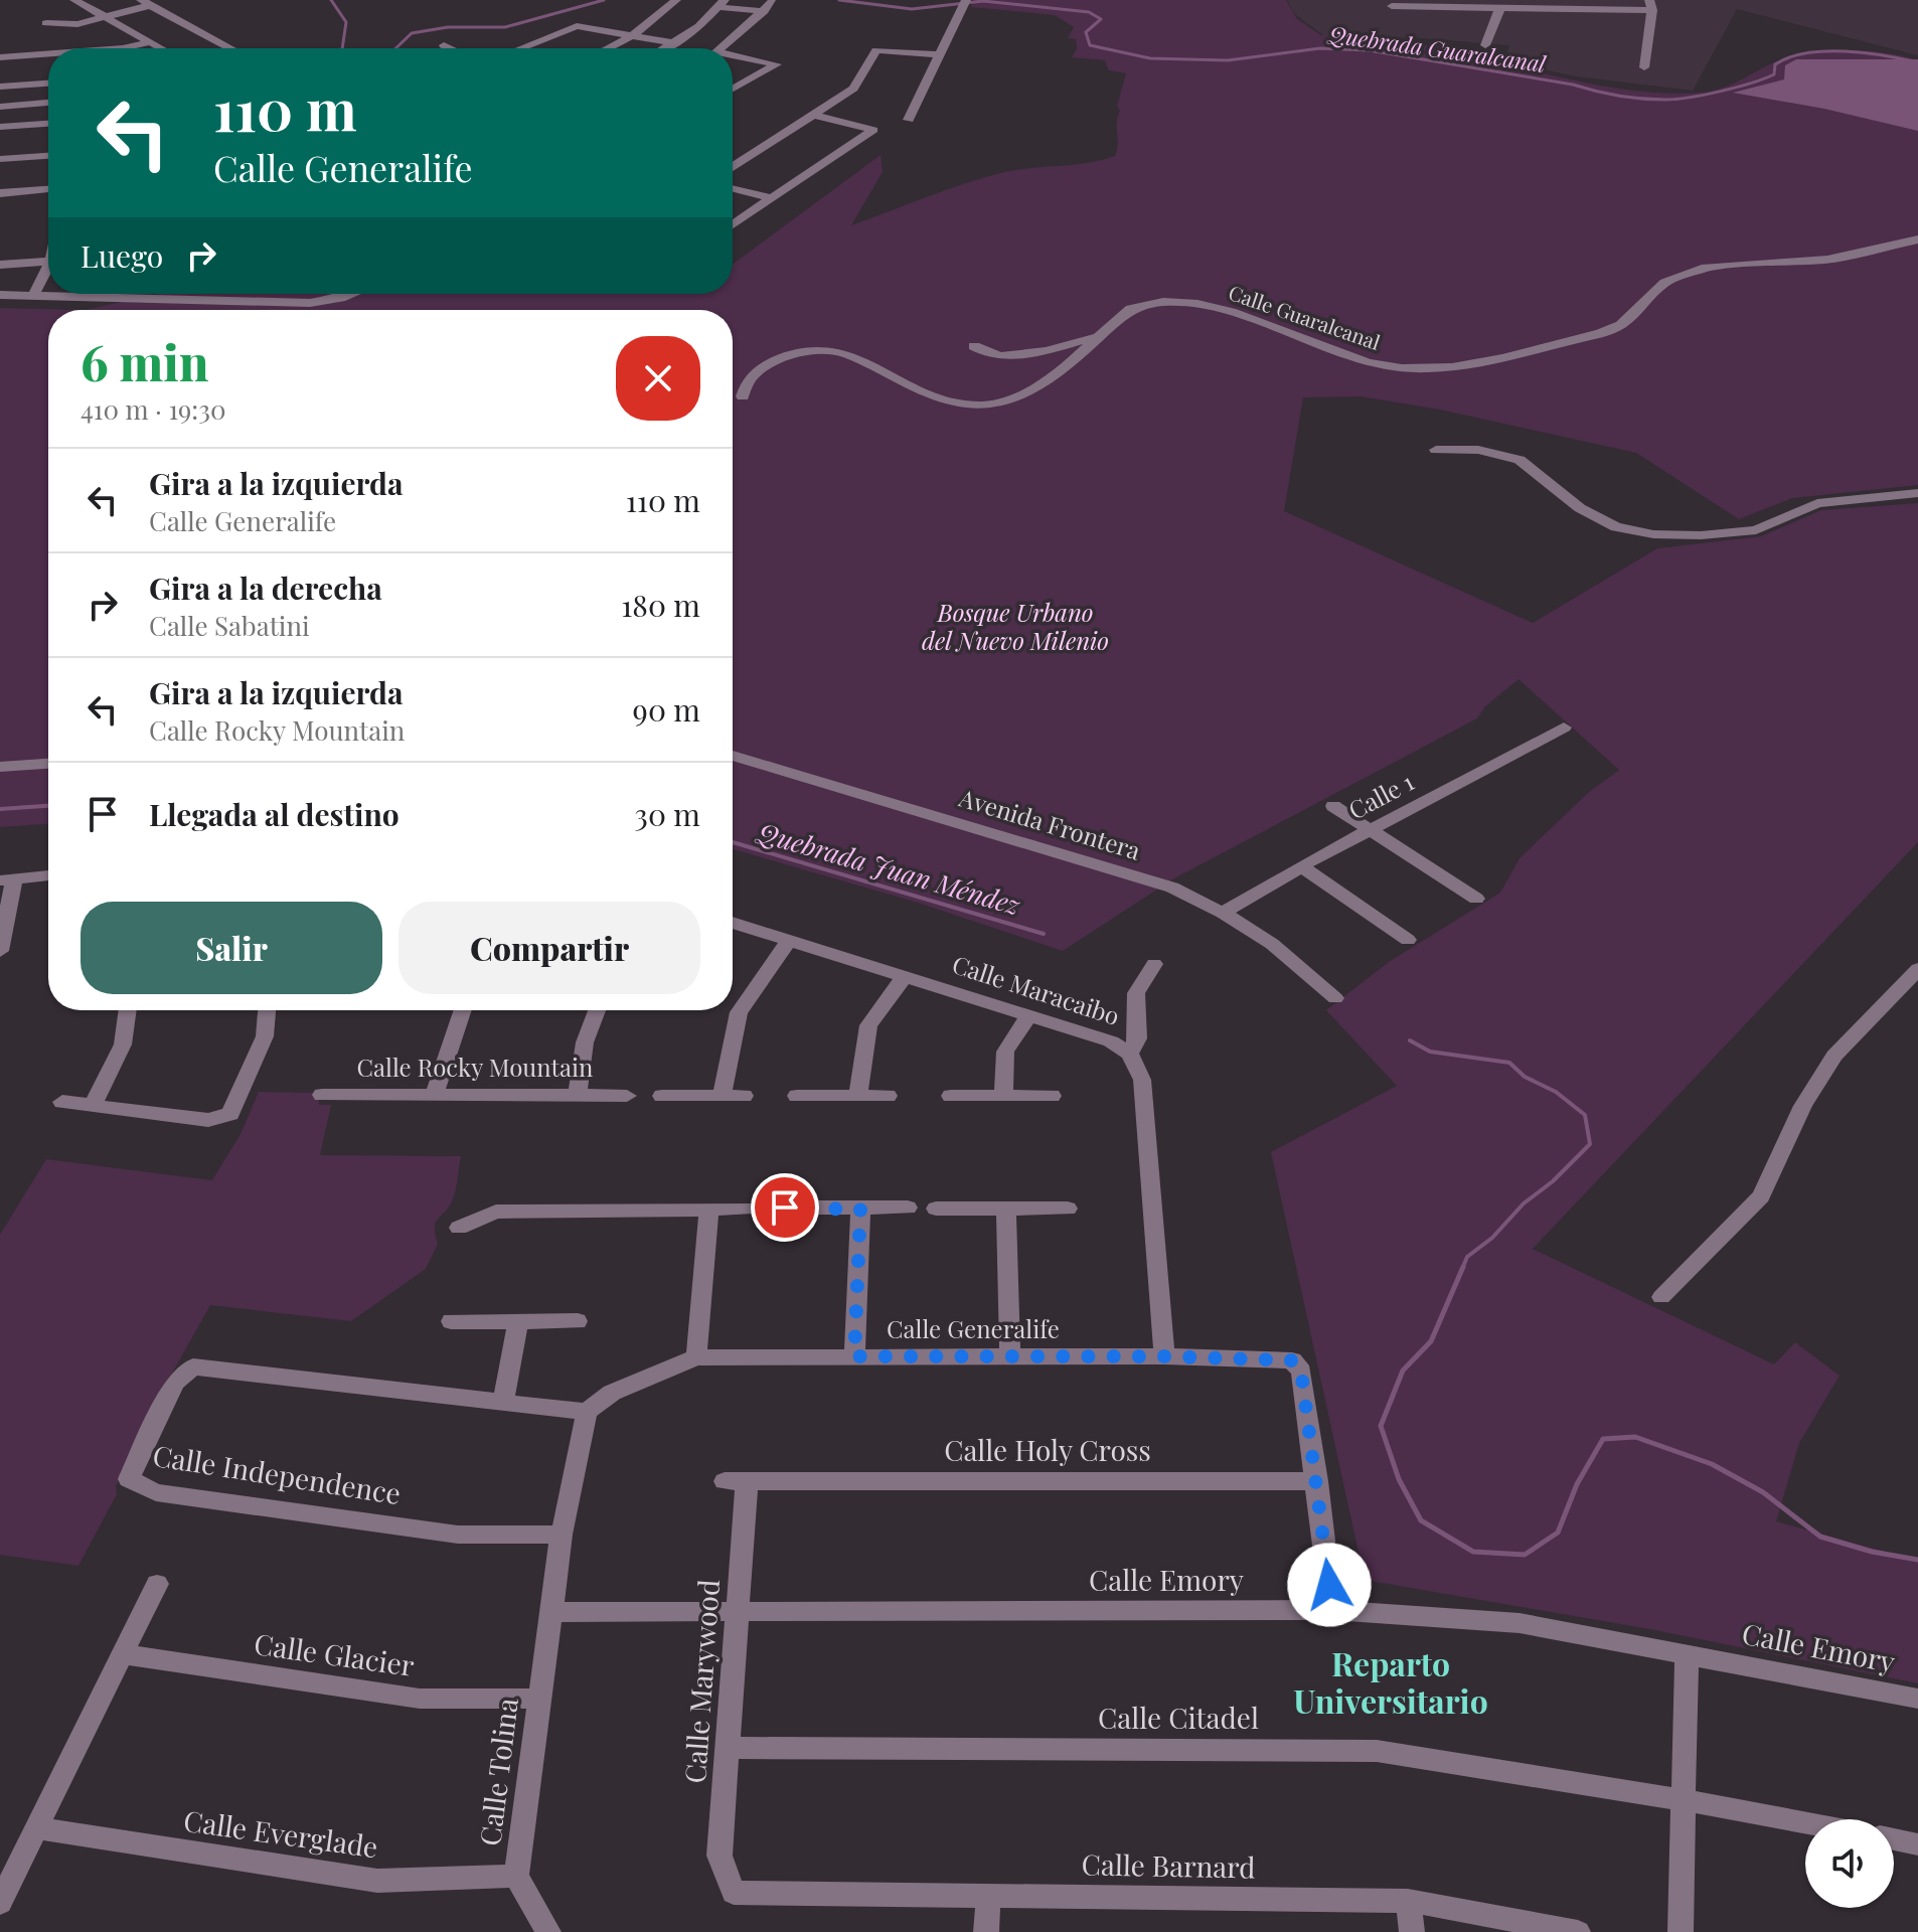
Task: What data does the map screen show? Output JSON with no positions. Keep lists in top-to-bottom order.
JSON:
{
  "streets": {
    "street": [
      "Calle Guaralcanal",
      "Calle 1",
      "Avenida Frontera",
      "Calle Maracaibo",
      "Calle Rocky Mountain",
      "Calle Generalife",
      "Calle Holy Cross",
      "Calle Independence",
      "Calle Emory",
      "Calle Glacier",
      "Calle Marywood",
      "Calle Citadel",
      "Calle Tolina",
      "Calle Everglade",
      "Calle Barnard"
    ]
  },
  "crossings": [
    ["Calle 1", "Avenida Frontera"],
    ["Calle Maracaibo", "Calle Generalife"],
    ["Calle Generalife", "Calle Holy Cross"],
    ["Calle Generalife", "Calle Tolina"],
    ["Calle Holy Cross", "Calle Marywood"],
    ["Calle Independence", "Calle Tolina"],
    ["Calle Emory", "Calle Marywood"],
    ["Calle Emory", "Calle Tolina"],
    ["Calle Glacier", "Calle Tolina"],
    ["Calle Marywood", "Calle Citadel"],
    ["Calle Marywood", "Calle Barnard"],
    ["Calle Tolina", "Calle Everglade"]
  ],
  "districts": ["Reparto Universitario"],
  "water": ["Quebrada Guaralcanal", "Quebrada Juan Méndez"],
  "parks": ["Bosque Urbano del Nuevo Milenio"],
  "page": {
    "turn": ["110 m", "Calle Generalife"],
    "then": "Luego",
    "heading": ["6 min", "410 m · 19:30"],
    "list": [
      {
        "name": "Gira a la izquierda",
        "note": "Calle Generalife",
        "value": "110 m"
      },
      {
        "name": "Gira a la derecha",
        "note": "Calle Sabatini",
        "value": "180 m"
      },
      {
        "name": "Gira a la izquierda",
        "note": "Calle Rocky Mountain",
        "value": "90 m"
      },
      {
        "name": "Llegada al destino",
        "value": "30 m"
      }
    ],
    "buttons": ["Salir", "Compartir"]
  }
}
